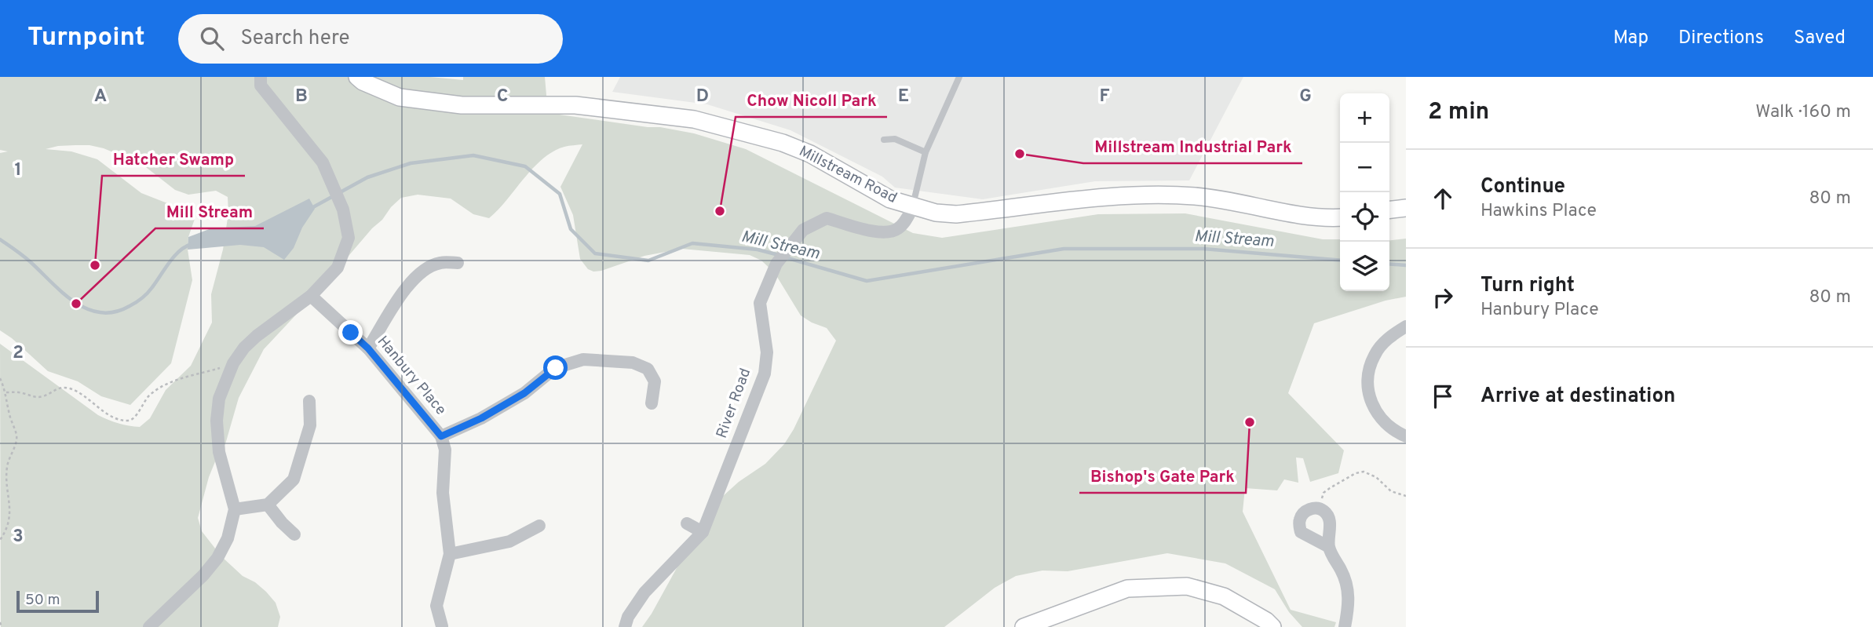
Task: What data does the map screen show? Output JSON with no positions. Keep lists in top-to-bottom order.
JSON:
{
  "streets": {
    "street": ["Millstream Road", "Hanbury Place", "River Road"]
  },
  "crossings": [
    ["Millstream Road", "River Road"]
  ],
  "water": ["Mill Stream"],
  "places": [
    "Millstream Industrial Park",
    "Chow Nicoll Park",
    "Hatcher Swamp",
    "Mill Stream",
    "Bishop's Gate Park"
  ],
  "scale_bar": "50 m",
  "page": {
    "header": "Turnpoint",
    "search": "Search here",
    "nav": ["Map", "Directions", "Saved"],
    "heading": ["2 min", "Walk · 160 m"],
    "map_buttons": ["+", "−"],
    "list": [
      ["Continue", "Hawkins Place", "80 m"],
      ["Turn right", "Hanbury Place", "80 m"],
      "Arrive at destination"
    ],
    "scale": "50 m"
  },
  "grid": {
    "columns": [
      "A",
      "B",
      "C",
      "D",
      "E",
      "F",
      "G"
    ],
    "rows": ["1", "2", "3"]
  }
}
